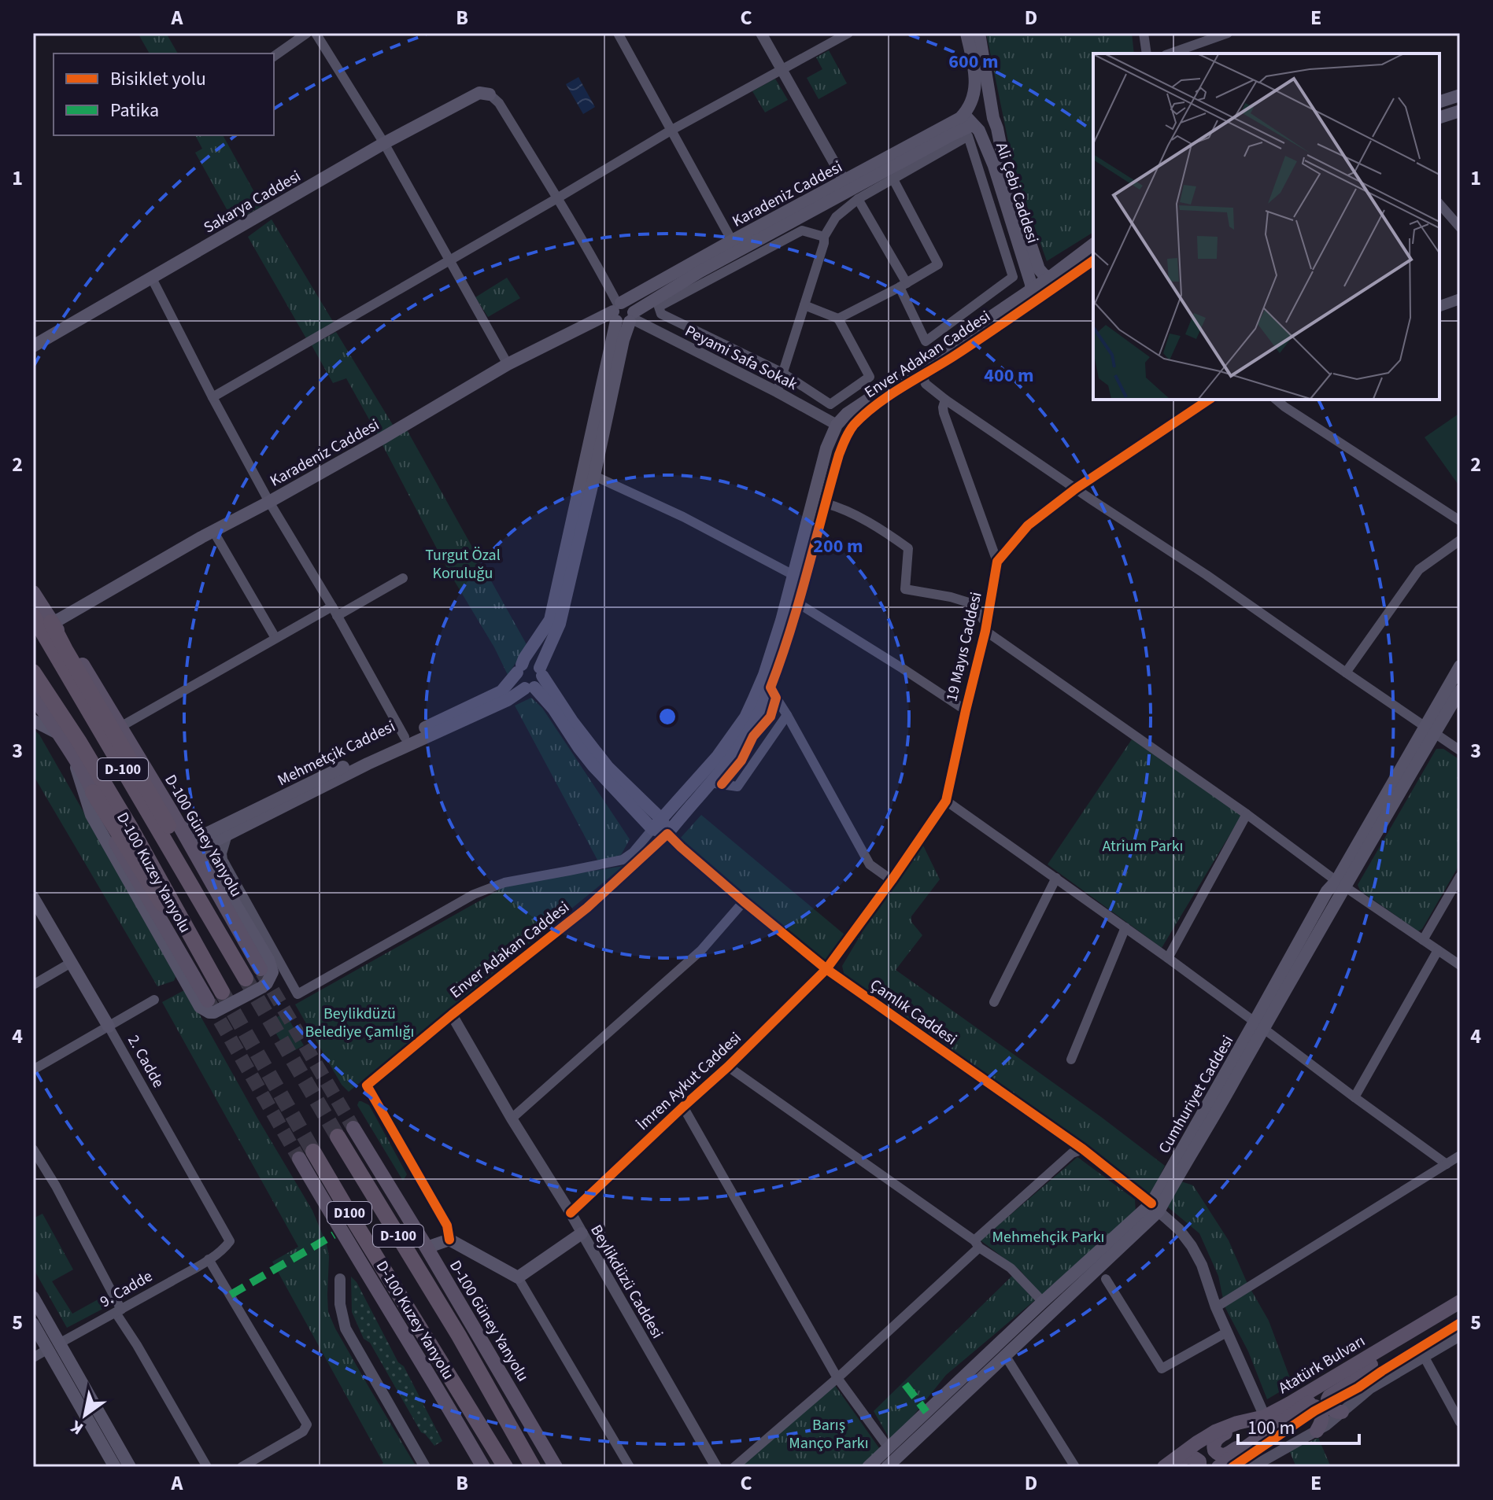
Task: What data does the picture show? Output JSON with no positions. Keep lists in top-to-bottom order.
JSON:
{
  "streets": {
    "highway": ["D-100", "D100"],
    "main road": [
      "Ali Çebi Caddesi",
      "Karadeniz Caddesi",
      "Sakarya Caddesi",
      "Enver Adakan Caddesi",
      "Mehmetçik Caddesi",
      "D-100 Güney Yanyolu",
      "D-100 Kuzey Yanyolu",
      "2. Cadde",
      "Cumhuriyet Caddesi",
      "Atatürk Bulvarı"
    ],
    "street": [
      "Peyami Safa Sokak",
      "19 Mayıs Caddesi",
      "Çamlık Caddesi",
      "İmren Aykut Caddesi",
      "Beylikdüzü Caddesi",
      "9. Cadde"
    ]
  },
  "crossings": [
    ["Ali Çebi Caddesi", "Karadeniz Caddesi"],
    ["Ali Çebi Caddesi", "Enver Adakan Caddesi"],
    ["Karadeniz Caddesi", "Peyami Safa Sokak"],
    ["Karadeniz Caddesi", "Mehmetçik Caddesi"],
    ["Karadeniz Caddesi", "D-100 Güney Yanyolu"],
    ["Enver Adakan Caddesi", "Peyami Safa Sokak"],
    ["Enver Adakan Caddesi", "Çamlık Caddesi"],
    ["Enver Adakan Caddesi", "Beylikdüzü Caddesi"],
    ["Peyami Safa Sokak", "Mehmetçik Caddesi"],
    ["19 Mayıs Caddesi", "Çamlık Caddesi"],
    ["19 Mayıs Caddesi", "İmren Aykut Caddesi"],
    ["Mehmetçik Caddesi", "D-100 Güney Yanyolu"],
    ["D-100", "D-100 Kuzey Yanyolu"],
    ["D-100 Kuzey Yanyolu", "D100"],
    ["Çamlık Caddesi", "İmren Aykut Caddesi"],
    ["Çamlık Caddesi", "Cumhuriyet Caddesi"],
    ["Çamlık Caddesi", "Atatürk Bulvarı"],
    ["2. Cadde", "9. Cadde"],
    ["İmren Aykut Caddesi", "Beylikdüzü Caddesi"]
  ],
  "parks": [
    "Turgut Özal Koruluğu",
    "Atrium Parkı",
    "Beylikdüzü Belediye Çamlığı",
    "Mehmehçik Parkı",
    "Barış Manço Parkı"
  ],
  "legend": ["Bisiklet yolu", "Patika"],
  "scale_bar": "100 m",
  "north": "bottom left",
  "grid": {
    "columns": [
      "A",
      "B",
      "C",
      "D",
      "E"
    ],
    "rows": [
      "1",
      "2",
      "3",
      "4",
      "5"
    ]
  },
  "rings": ["600 m", "400 m", "200 m"]
}
